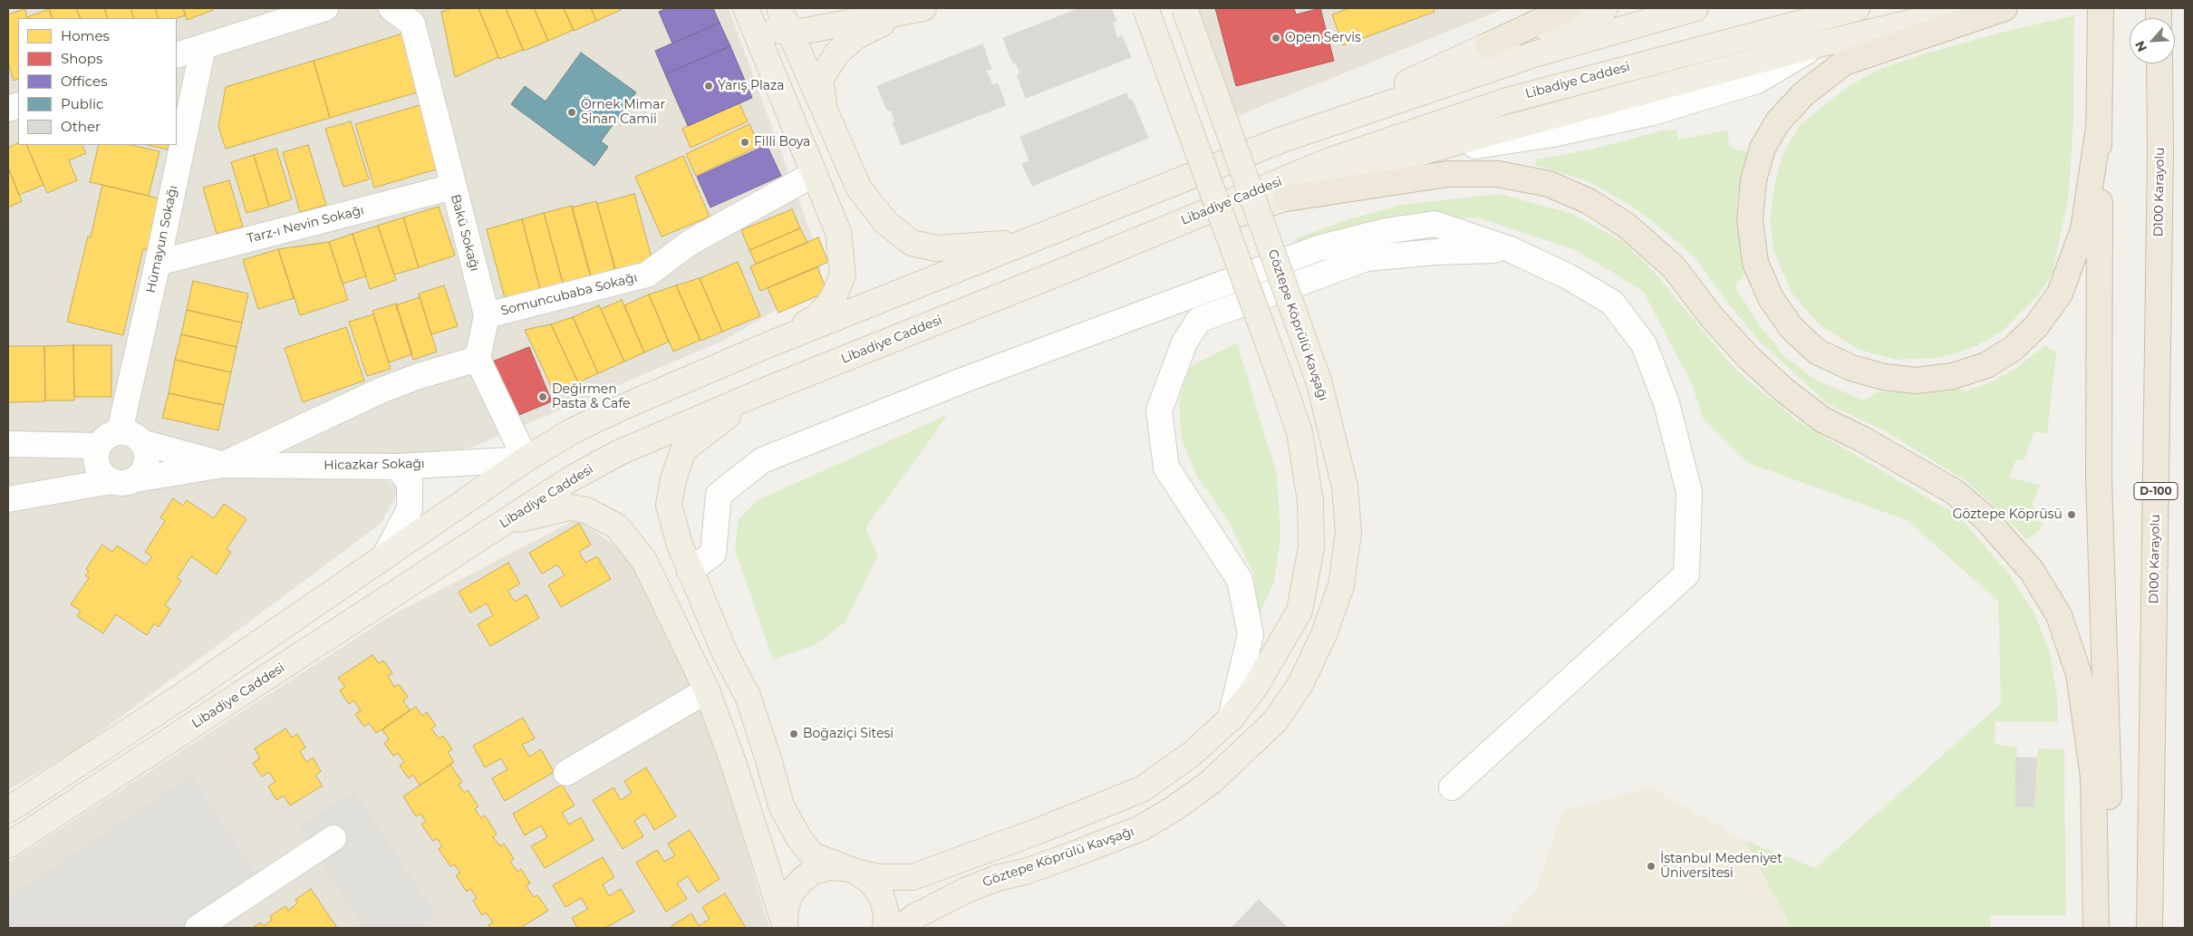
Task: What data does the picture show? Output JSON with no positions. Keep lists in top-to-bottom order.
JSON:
{
  "streets": {
    "highway": ["D100 Karayolu", "D-100"],
    "main road": ["Libadiye Caddesi", "Göztepe Köprülü Kavşağı"],
    "street": [
      "Tarz-ı Nevin Sokağı",
      "Bakü Sokağı",
      "Hümayun Sokağı",
      "Somuncubaba Sokağı",
      "Hicazkar Sokağı"
    ]
  },
  "crossings": [
    ["Tarz-ı Nevin Sokağı", "Bakü Sokağı"],
    ["Tarz-ı Nevin Sokağı", "Hümayun Sokağı"],
    ["Bakü Sokağı", "Somuncubaba Sokağı"],
    ["Hümayun Sokağı", "Hicazkar Sokağı"]
  ],
  "places": [
    "Open Servis",
    "Yarış Plaza",
    "Örnek Mimar Sinan Camii",
    "Filli Boya",
    "Değirmen Pasta & Cafe",
    "Göztepe Köprüsü",
    "Boğaziçi Sitesi",
    "İstanbul Medeniyet Üniversitesi"
  ],
  "legend": [
    "Homes",
    "Shops",
    "Offices",
    "Public",
    "Other"
  ],
  "north": "bottom left"
}
